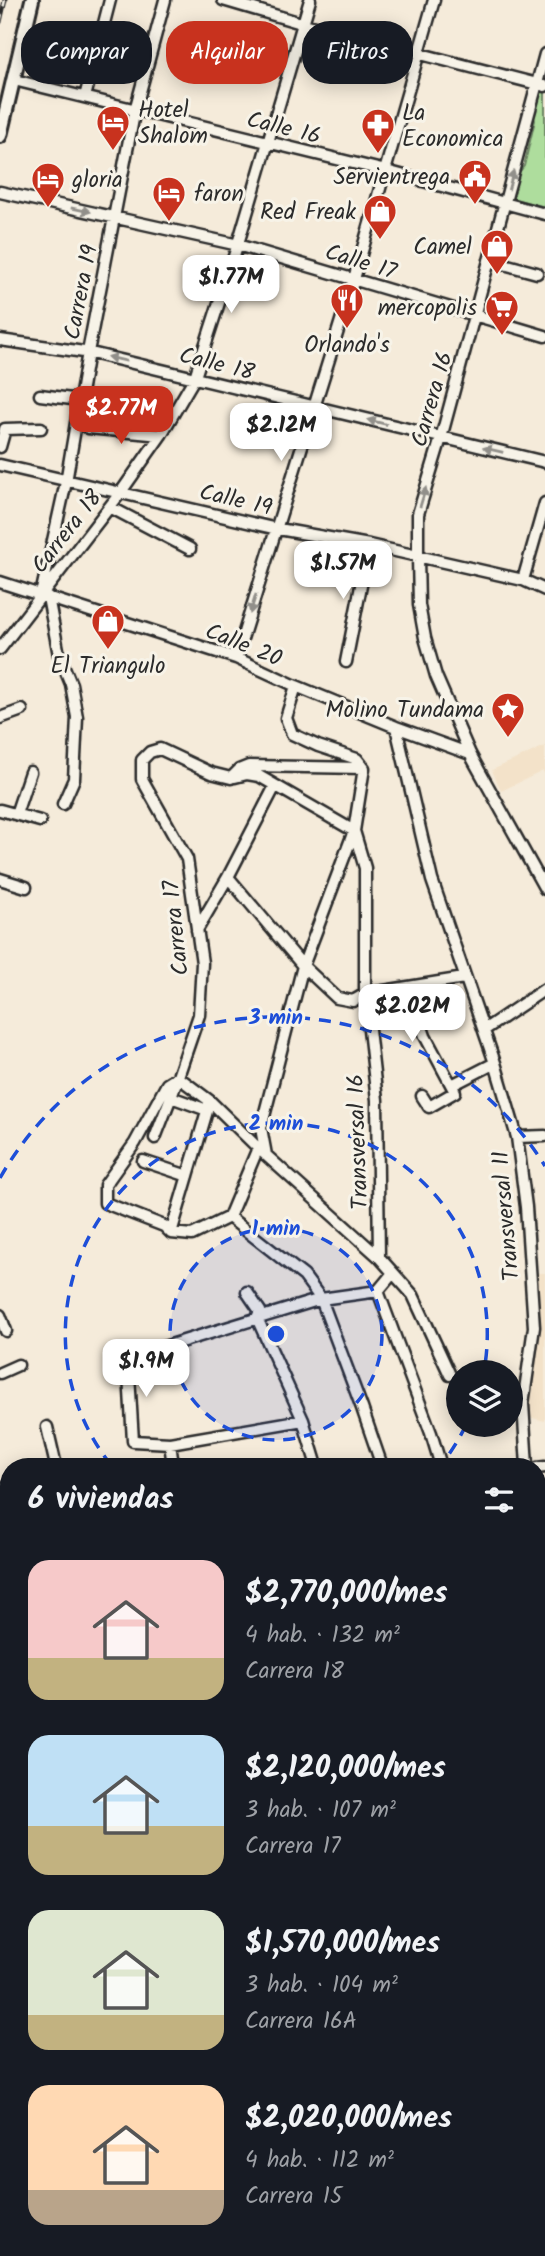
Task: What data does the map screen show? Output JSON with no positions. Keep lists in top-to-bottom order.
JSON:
{
  "streets": {
    "street": [
      "Calle 16",
      "Calle 17",
      "Carrera 19",
      "Calle 18",
      "Carrera 16",
      "Calle 19",
      "Carrera 18",
      "Calle 20",
      "Carrera 17",
      "Transversal 16",
      "Transversal 11"
    ]
  },
  "crossings": [
    ["Calle 16", "Carrera 19"],
    ["Calle 16", "Carrera 16"],
    ["Calle 16", "Carrera 18"],
    ["Calle 17", "Carrera 19"],
    ["Calle 17", "Carrera 16"],
    ["Calle 17", "Carrera 18"],
    ["Carrera 19", "Calle 18"],
    ["Carrera 19", "Calle 19"],
    ["Carrera 19", "Carrera 18"],
    ["Carrera 19", "Calle 20"],
    ["Calle 18", "Carrera 16"],
    ["Calle 18", "Carrera 18"],
    ["Carrera 16", "Calle 19"],
    ["Carrera 16", "Calle 20"],
    ["Calle 19", "Carrera 18"],
    ["Carrera 18", "Calle 20"],
    ["Calle 20", "Transversal 11"]
  ],
  "one_way": ["Calle 18"],
  "places": {
    "hotel": ["Hotel Shalom", "gloria", "faron"],
    "pharmacy": ["La Economica"],
    "public building": ["Servientrega"],
    "shop": ["Red Freak", "Camel", "El Triangulo"],
    "restaurant": ["Orlando's"],
    "supermarket": ["mercopolis"],
    "place": ["Molino Tundama"]
  },
  "page": {
    "chip": ["Comprar", "Alquilar", "Filtros"],
    "price": [
      "$1.77M",
      "$2.77M",
      "$2.12M",
      "$1.57M",
      "$2.02M",
      "$1.9M"
    ],
    "heading": "6 viviendas",
    "list": [
      {
        "name": "$2,770,000/mes",
        "note": "4 hab. · 132 m² · Carrera 18"
      },
      {
        "name": "$2,120,000/mes",
        "note": "3 hab. · 107 m² · Carrera 17"
      },
      {
        "name": "$1,570,000/mes",
        "note": "3 hab. · 104 m² · Carrera 16A"
      },
      {
        "name": "$2,020,000/mes",
        "note": "4 hab. · 112 m² · Carrera 15"
      }
    ]
  },
  "rings": ["3 min", "2 min", "1 min"]
}
